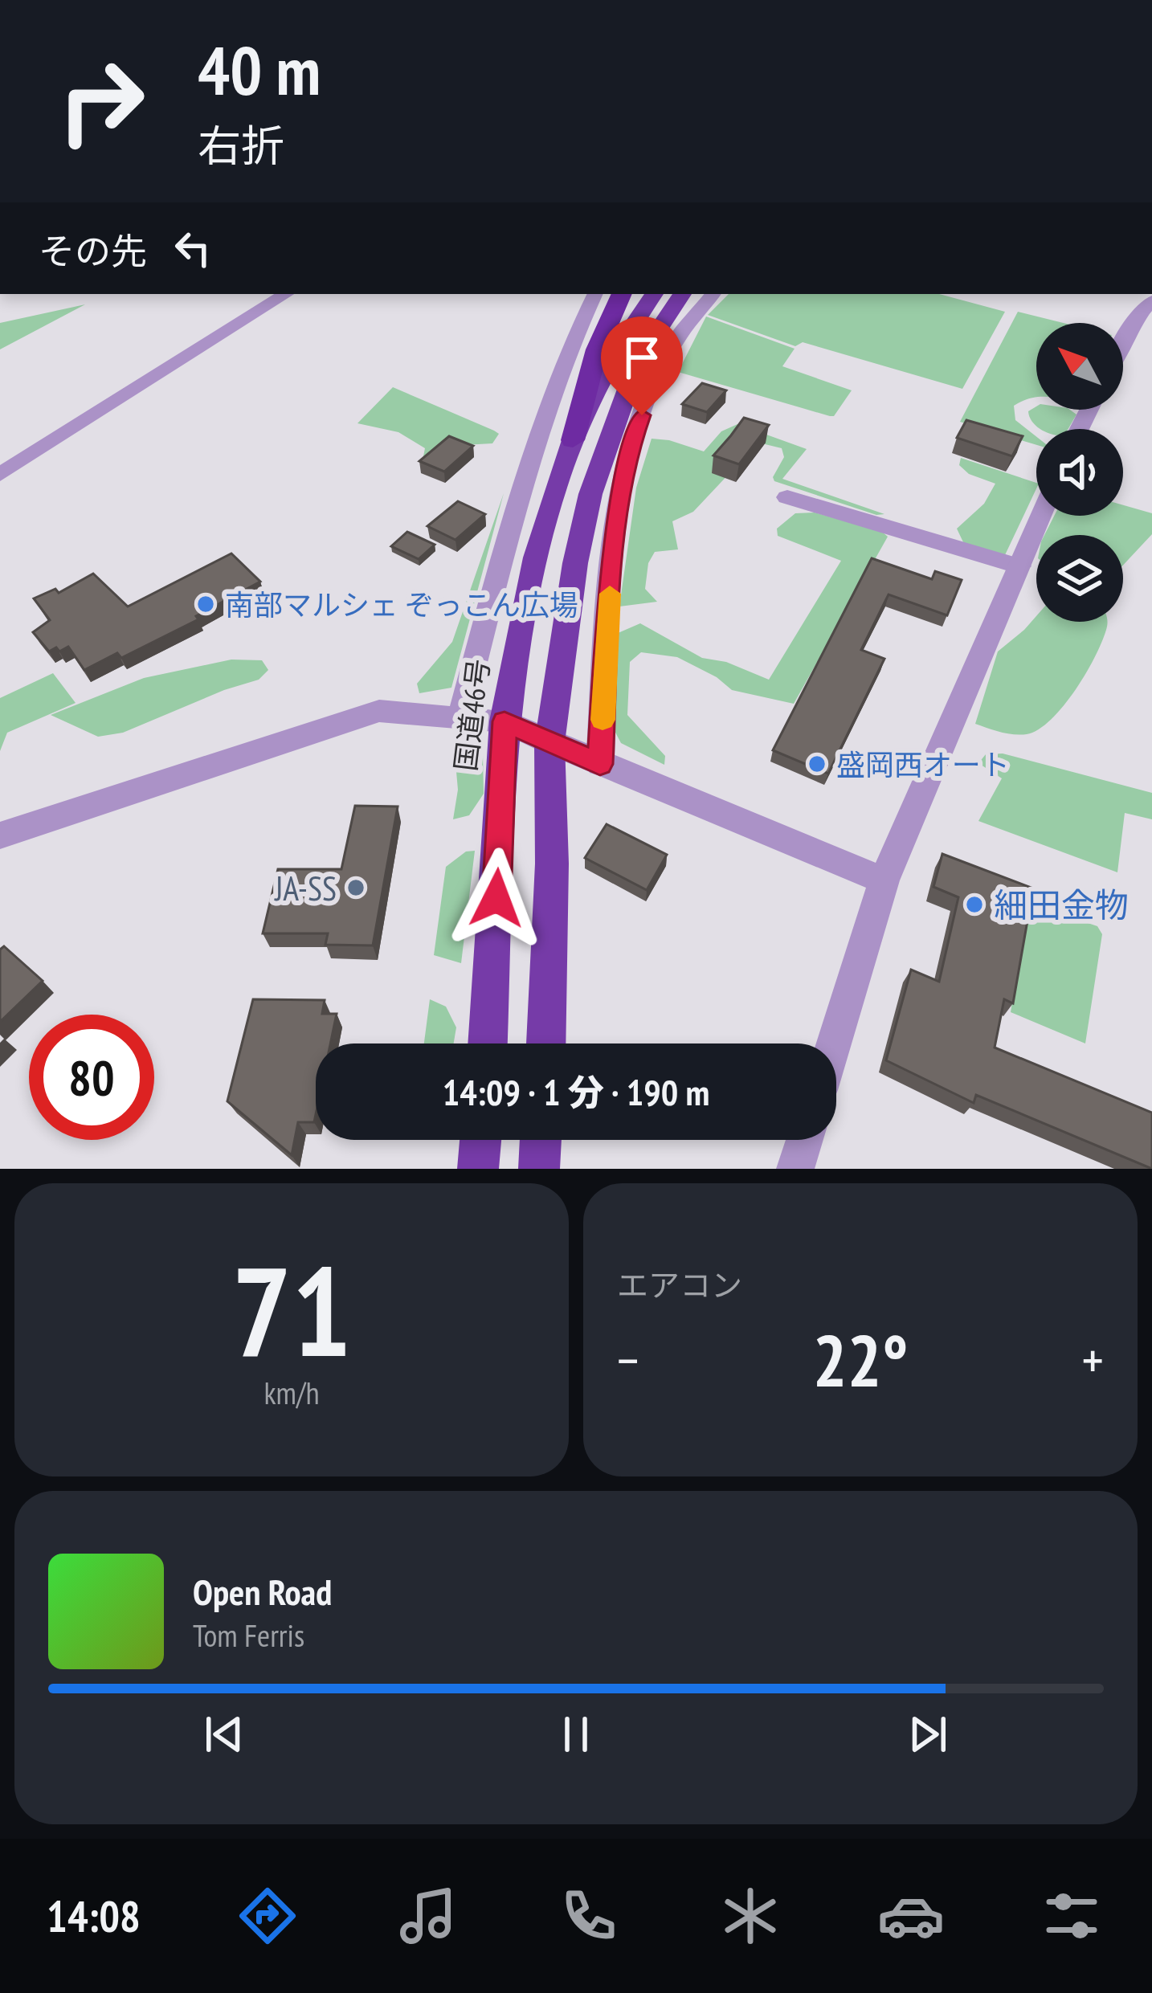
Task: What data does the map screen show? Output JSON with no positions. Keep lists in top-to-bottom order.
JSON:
{
  "streets": {
    "highway": ["国道46号"]
  },
  "places": [
    "南部マルシェ ぞっこん広場",
    "盛岡西オート",
    "JA-SS",
    "細田金物"
  ],
  "north": "top left",
  "page": {
    "turn": ["40 m", "右折"],
    "then": "その先",
    "limit": "80",
    "trip": "14:09 · 1 分 · 190 m",
    "tile": [
      ["71", "km/h"],
      "エアコン"
    ],
    "heat": ["−", "22°", "+"],
    "song": ["Open Road", "Tom Ferris"],
    "tabs": "14:08"
  }
}
